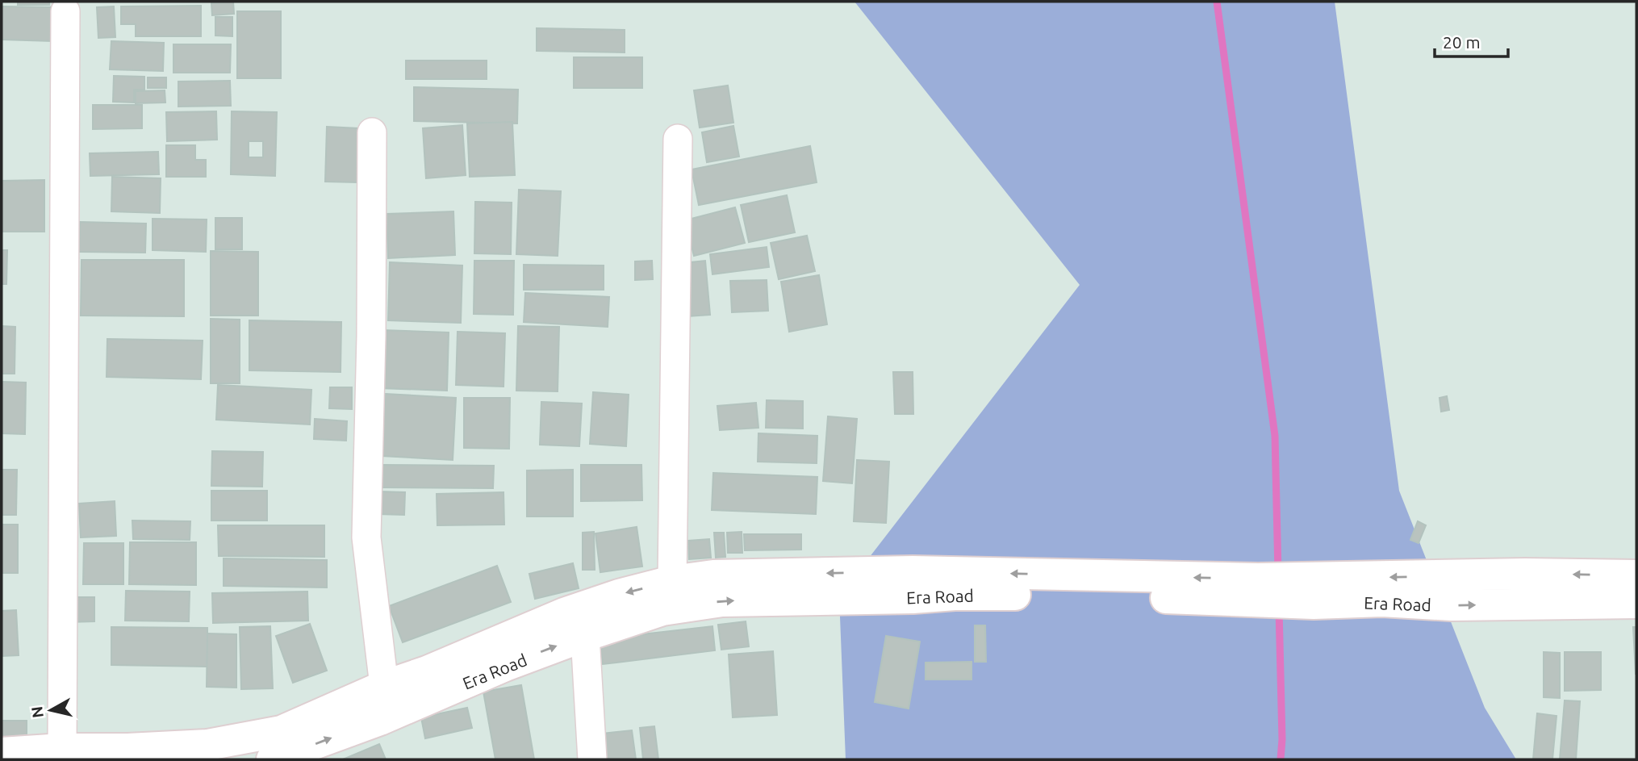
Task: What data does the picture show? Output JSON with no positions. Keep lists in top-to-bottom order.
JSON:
{
  "streets": {
    "main road": ["Era Road"]
  },
  "scale_bar": "20 m",
  "north": "left"
}
